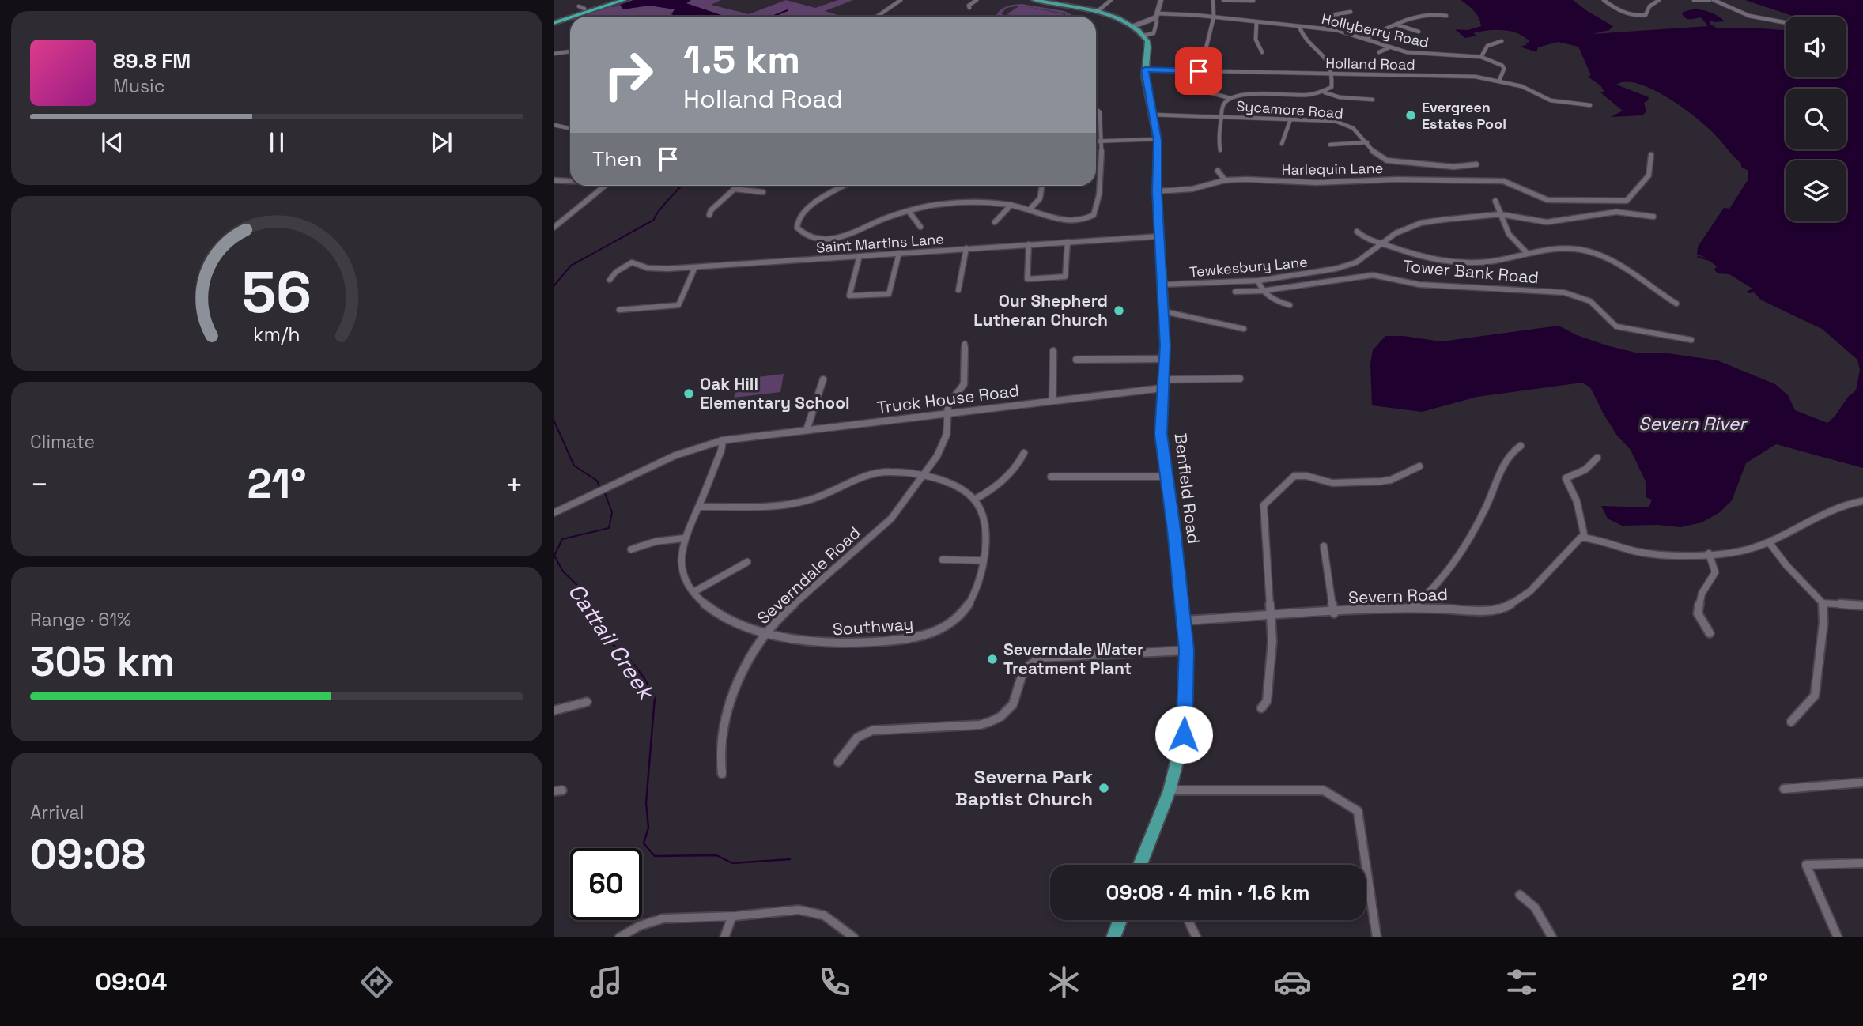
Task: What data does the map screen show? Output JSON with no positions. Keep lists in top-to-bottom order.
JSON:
{
  "streets": {
    "main road": ["Benfield Road"],
    "street": [
      "Hollyberry Road",
      "Holland Road",
      "Sycamore Road",
      "Harlequin Lane",
      "Saint Martins Lane",
      "Tewkesbury Lane",
      "Tower Bank Road",
      "Truck House Road",
      "Severndale Road",
      "Severn Road",
      "Southway"
    ]
  },
  "crossings": [
    ["Hollyberry Road", "Holland Road"],
    ["Holland Road", "Benfield Road"],
    ["Sycamore Road", "Benfield Road"],
    ["Harlequin Lane", "Benfield Road"],
    ["Saint Martins Lane", "Benfield Road"],
    ["Tewkesbury Lane", "Benfield Road"],
    ["Truck House Road", "Benfield Road"],
    ["Truck House Road", "Severndale Road"],
    ["Benfield Road", "Severn Road"],
    ["Severndale Road", "Southway"]
  ],
  "water": ["Severn River", "Cattail Creek"],
  "places": [
    "Evergreen Estates Pool",
    "Our Shepherd Lutheran Church",
    "Oak Hill Elementary School",
    "Severndale Water Treatment Plant",
    "Severna Park Baptist Church"
  ],
  "page": {
    "turn": ["1.5 km", "Holland Road"],
    "song": ["89.8 FM", "Music"],
    "then": "Then",
    "tile": [
      "Climate",
      ["Range · 61%", "305 km"],
      ["Arrival", "09:08"]
    ],
    "heat": ["−", "21°", "+"],
    "limit": "60",
    "trip": "09:08 · 4 min · 1.6 km",
    "tabs": ["09:04", "21°"],
    "gauge": ["56", "km/h"]
  }
}
